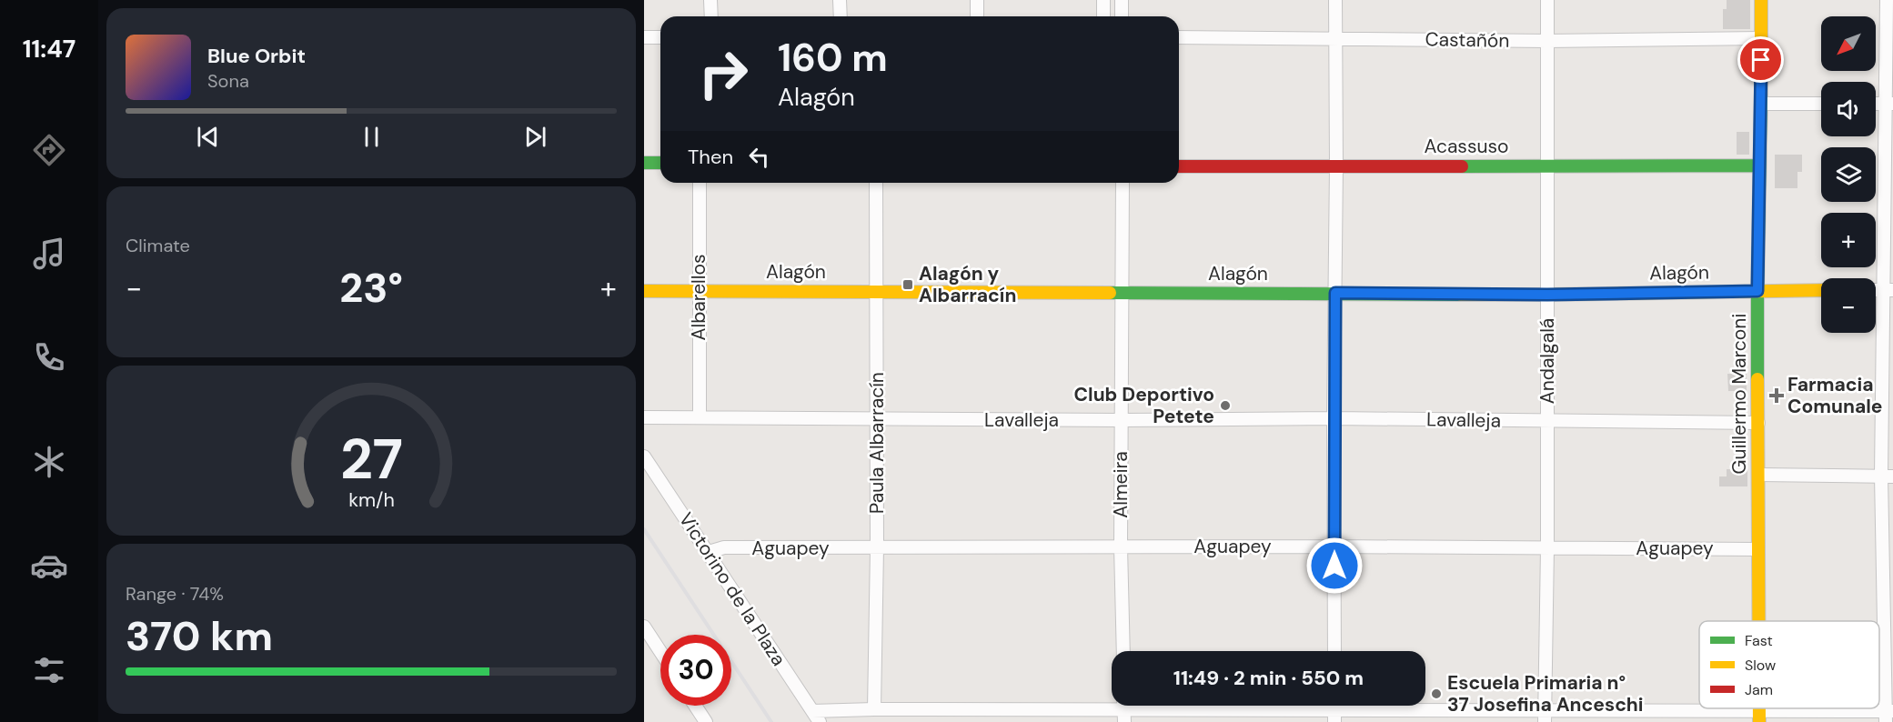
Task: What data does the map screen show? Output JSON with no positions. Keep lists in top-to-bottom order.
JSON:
{
  "streets": {
    "street": [
      "Castañón",
      "Acassuso",
      "Alagón",
      "Albarellos",
      "Andalgalá",
      "Guillermo Marconi",
      "Lavalleja",
      "Paula Albarracín",
      "Almeira",
      "Aguapey",
      "Victorino de la Plaza"
    ]
  },
  "crossings": [
    ["Castañón", "Andalgalá"],
    ["Castañón", "Guillermo Marconi"],
    ["Acassuso", "Andalgalá"],
    ["Acassuso", "Guillermo Marconi"],
    ["Alagón", "Albarellos"],
    ["Alagón", "Andalgalá"],
    ["Alagón", "Guillermo Marconi"],
    ["Alagón", "Paula Albarracín"],
    ["Alagón", "Almeira"],
    ["Albarellos", "Lavalleja"],
    ["Andalgalá", "Lavalleja"],
    ["Andalgalá", "Aguapey"],
    ["Guillermo Marconi", "Lavalleja"],
    ["Guillermo Marconi", "Aguapey"],
    ["Lavalleja", "Paula Albarracín"],
    ["Lavalleja", "Almeira"],
    ["Paula Albarracín", "Aguapey"],
    ["Almeira", "Aguapey"],
    ["Aguapey", "Victorino de la Plaza"]
  ],
  "places": {
    "transit": ["Alagón y Albarracín"],
    "health": ["Farmacia Comunale"],
    "other": ["Club Deportivo Petete", "Escuela Primaria n° 37 Josefina Anceschi"]
  },
  "legend": ["Fast", "Slow", "Jam"],
  "north": "bottom left",
  "page": {
    "tabs": "11:47",
    "map_buttons": ["+", "−"],
    "turn": ["160 m", "Alagón"],
    "song": ["Blue Orbit", "Sona"],
    "then": "Then",
    "tile": [
      "Climate",
      ["Range · 74%", "370 km"]
    ],
    "heat": ["−", "23°", "+"],
    "limit": "30",
    "trip": "11:49 · 2 min · 550 m",
    "gauge": ["27", "km/h"]
  }
}
